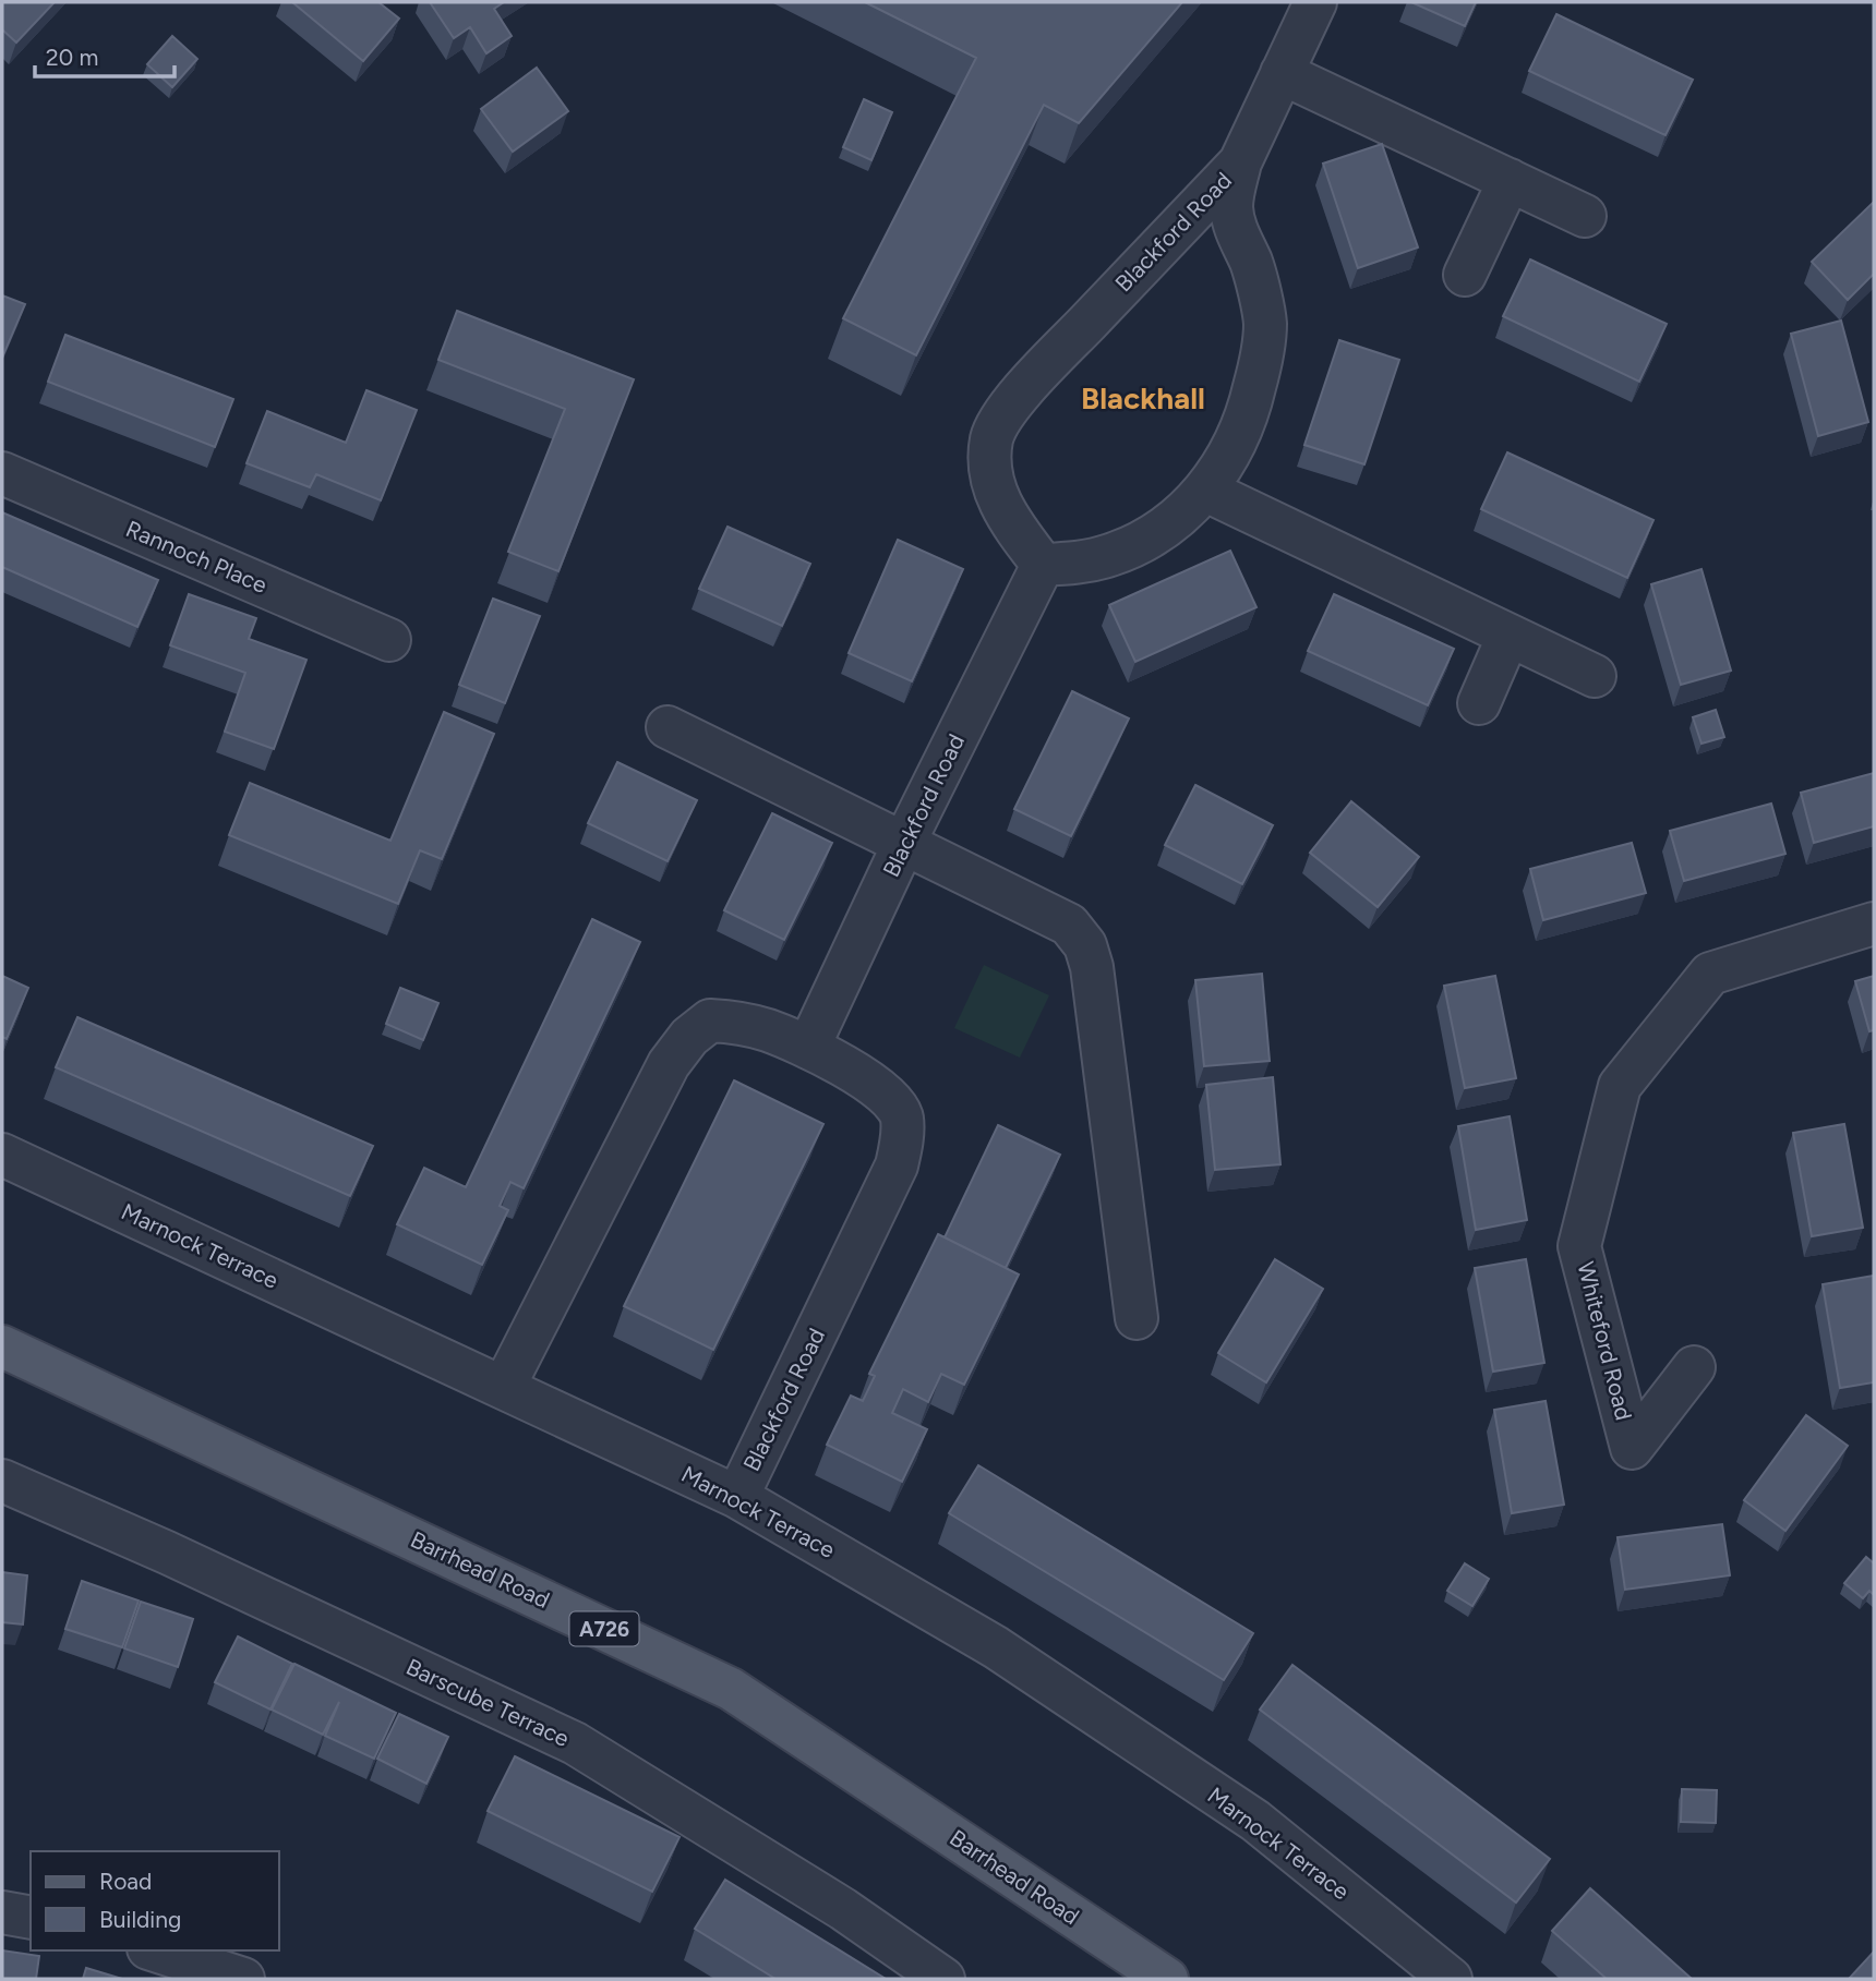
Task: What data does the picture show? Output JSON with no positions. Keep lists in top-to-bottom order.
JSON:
{
  "streets": {
    "main road": ["Barrhead Road", "A726"],
    "street": [
      "Blackford Road",
      "Rannoch Place",
      "Marnock Terrace",
      "Whiteford Road",
      "Barscube Terrace"
    ]
  },
  "crossings": [
    ["Blackford Road", "Marnock Terrace"]
  ],
  "districts": ["Blackhall"],
  "legend": ["Road", "Building"],
  "scale_bar": "20 m"
}
